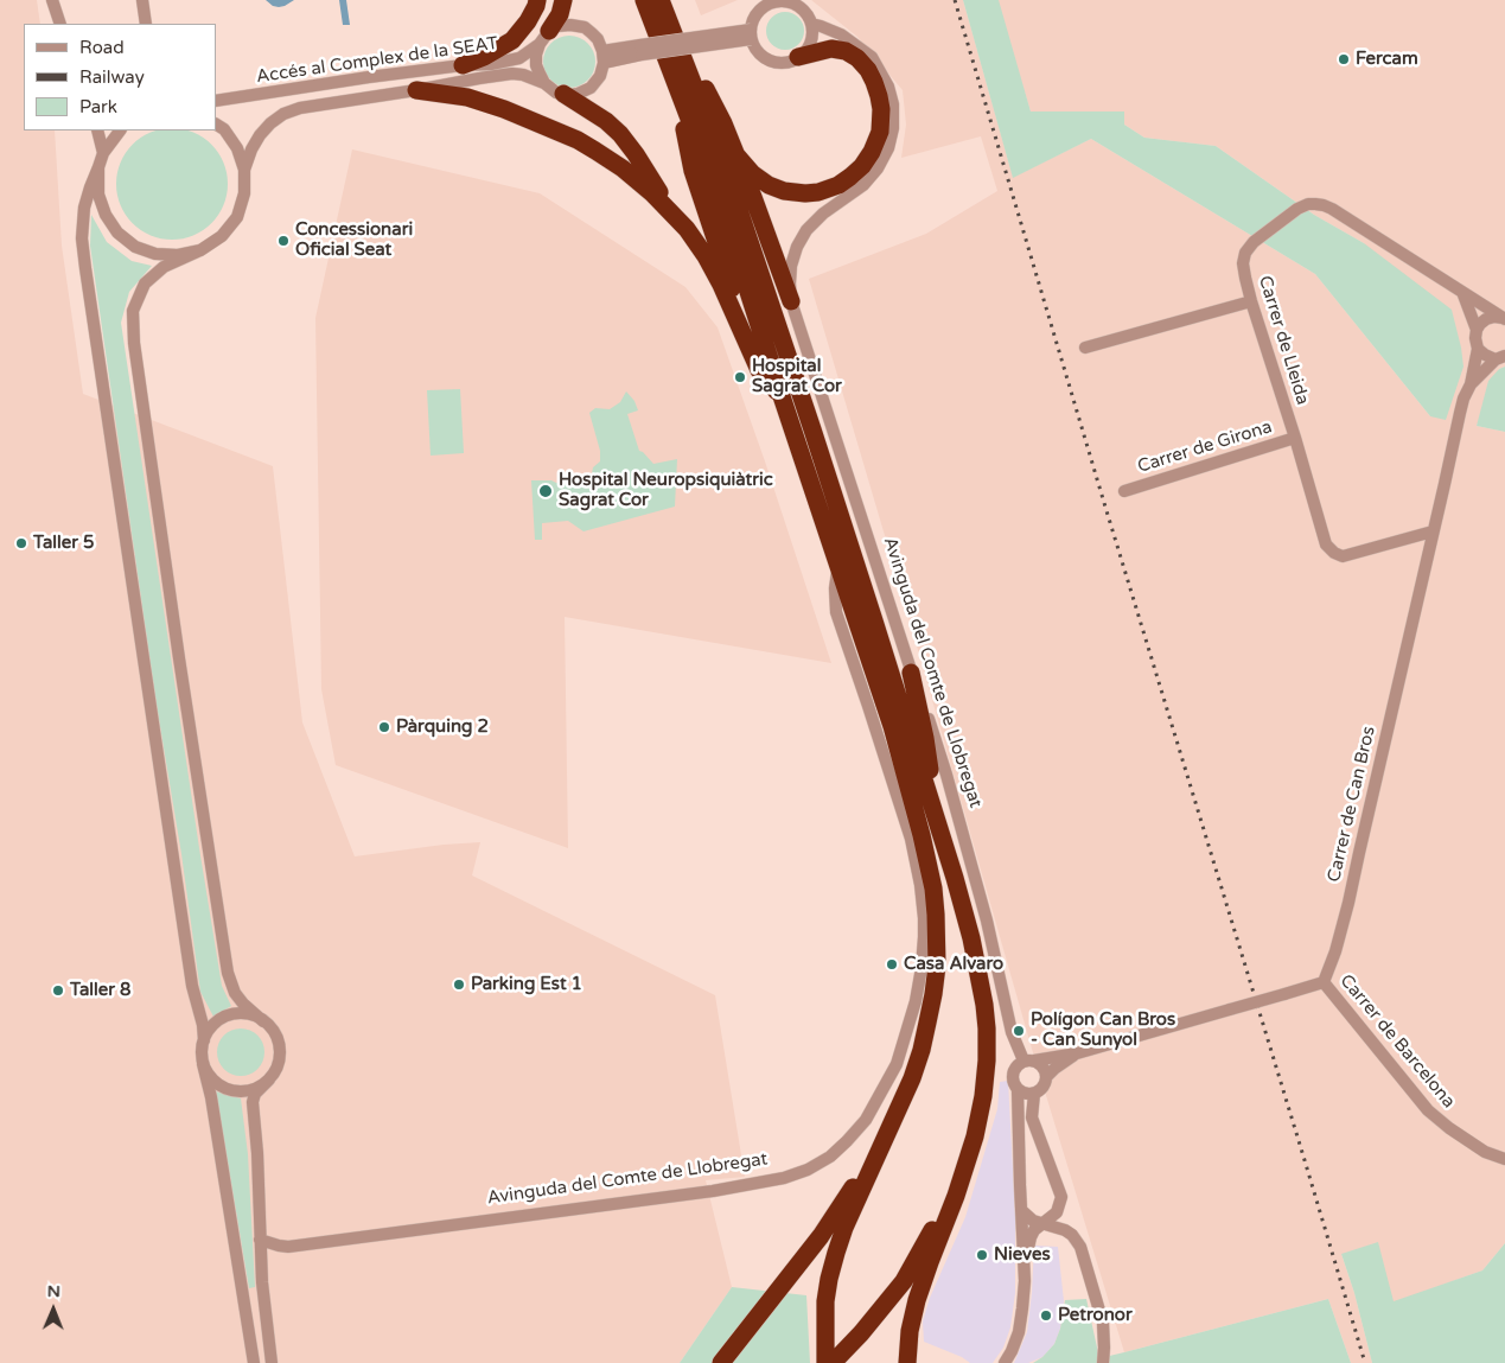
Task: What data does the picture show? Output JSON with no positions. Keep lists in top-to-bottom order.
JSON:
{
  "streets": {
    "street": [
      "Accés al Complex de la SEAT",
      "Carrer de Lleida",
      "Carrer de Girona",
      "Avinguda del Comte de Llobregat",
      "Carrer de Can Bros",
      "Carrer de Barcelona"
    ]
  },
  "crossings": [
    ["Carrer de Lleida", "Carrer de Girona"],
    ["Carrer de Lleida", "Carrer de Can Bros"],
    ["Carrer de Can Bros", "Carrer de Barcelona"]
  ],
  "places": [
    "Fercam",
    "Concessionari Oficial Seat",
    "Hospital Sagrat Cor",
    "Hospital Neuropsiquiàtric Sagrat Cor",
    "Taller 5",
    "Pàrquing 2",
    "Casa Alvaro",
    "Parking Est 1",
    "Taller 8",
    "Polígon Can Bros - Can Sunyol",
    "Nieves",
    "Petronor"
  ],
  "legend": ["Road", "Railway", "Park"],
  "north": "top"
}
